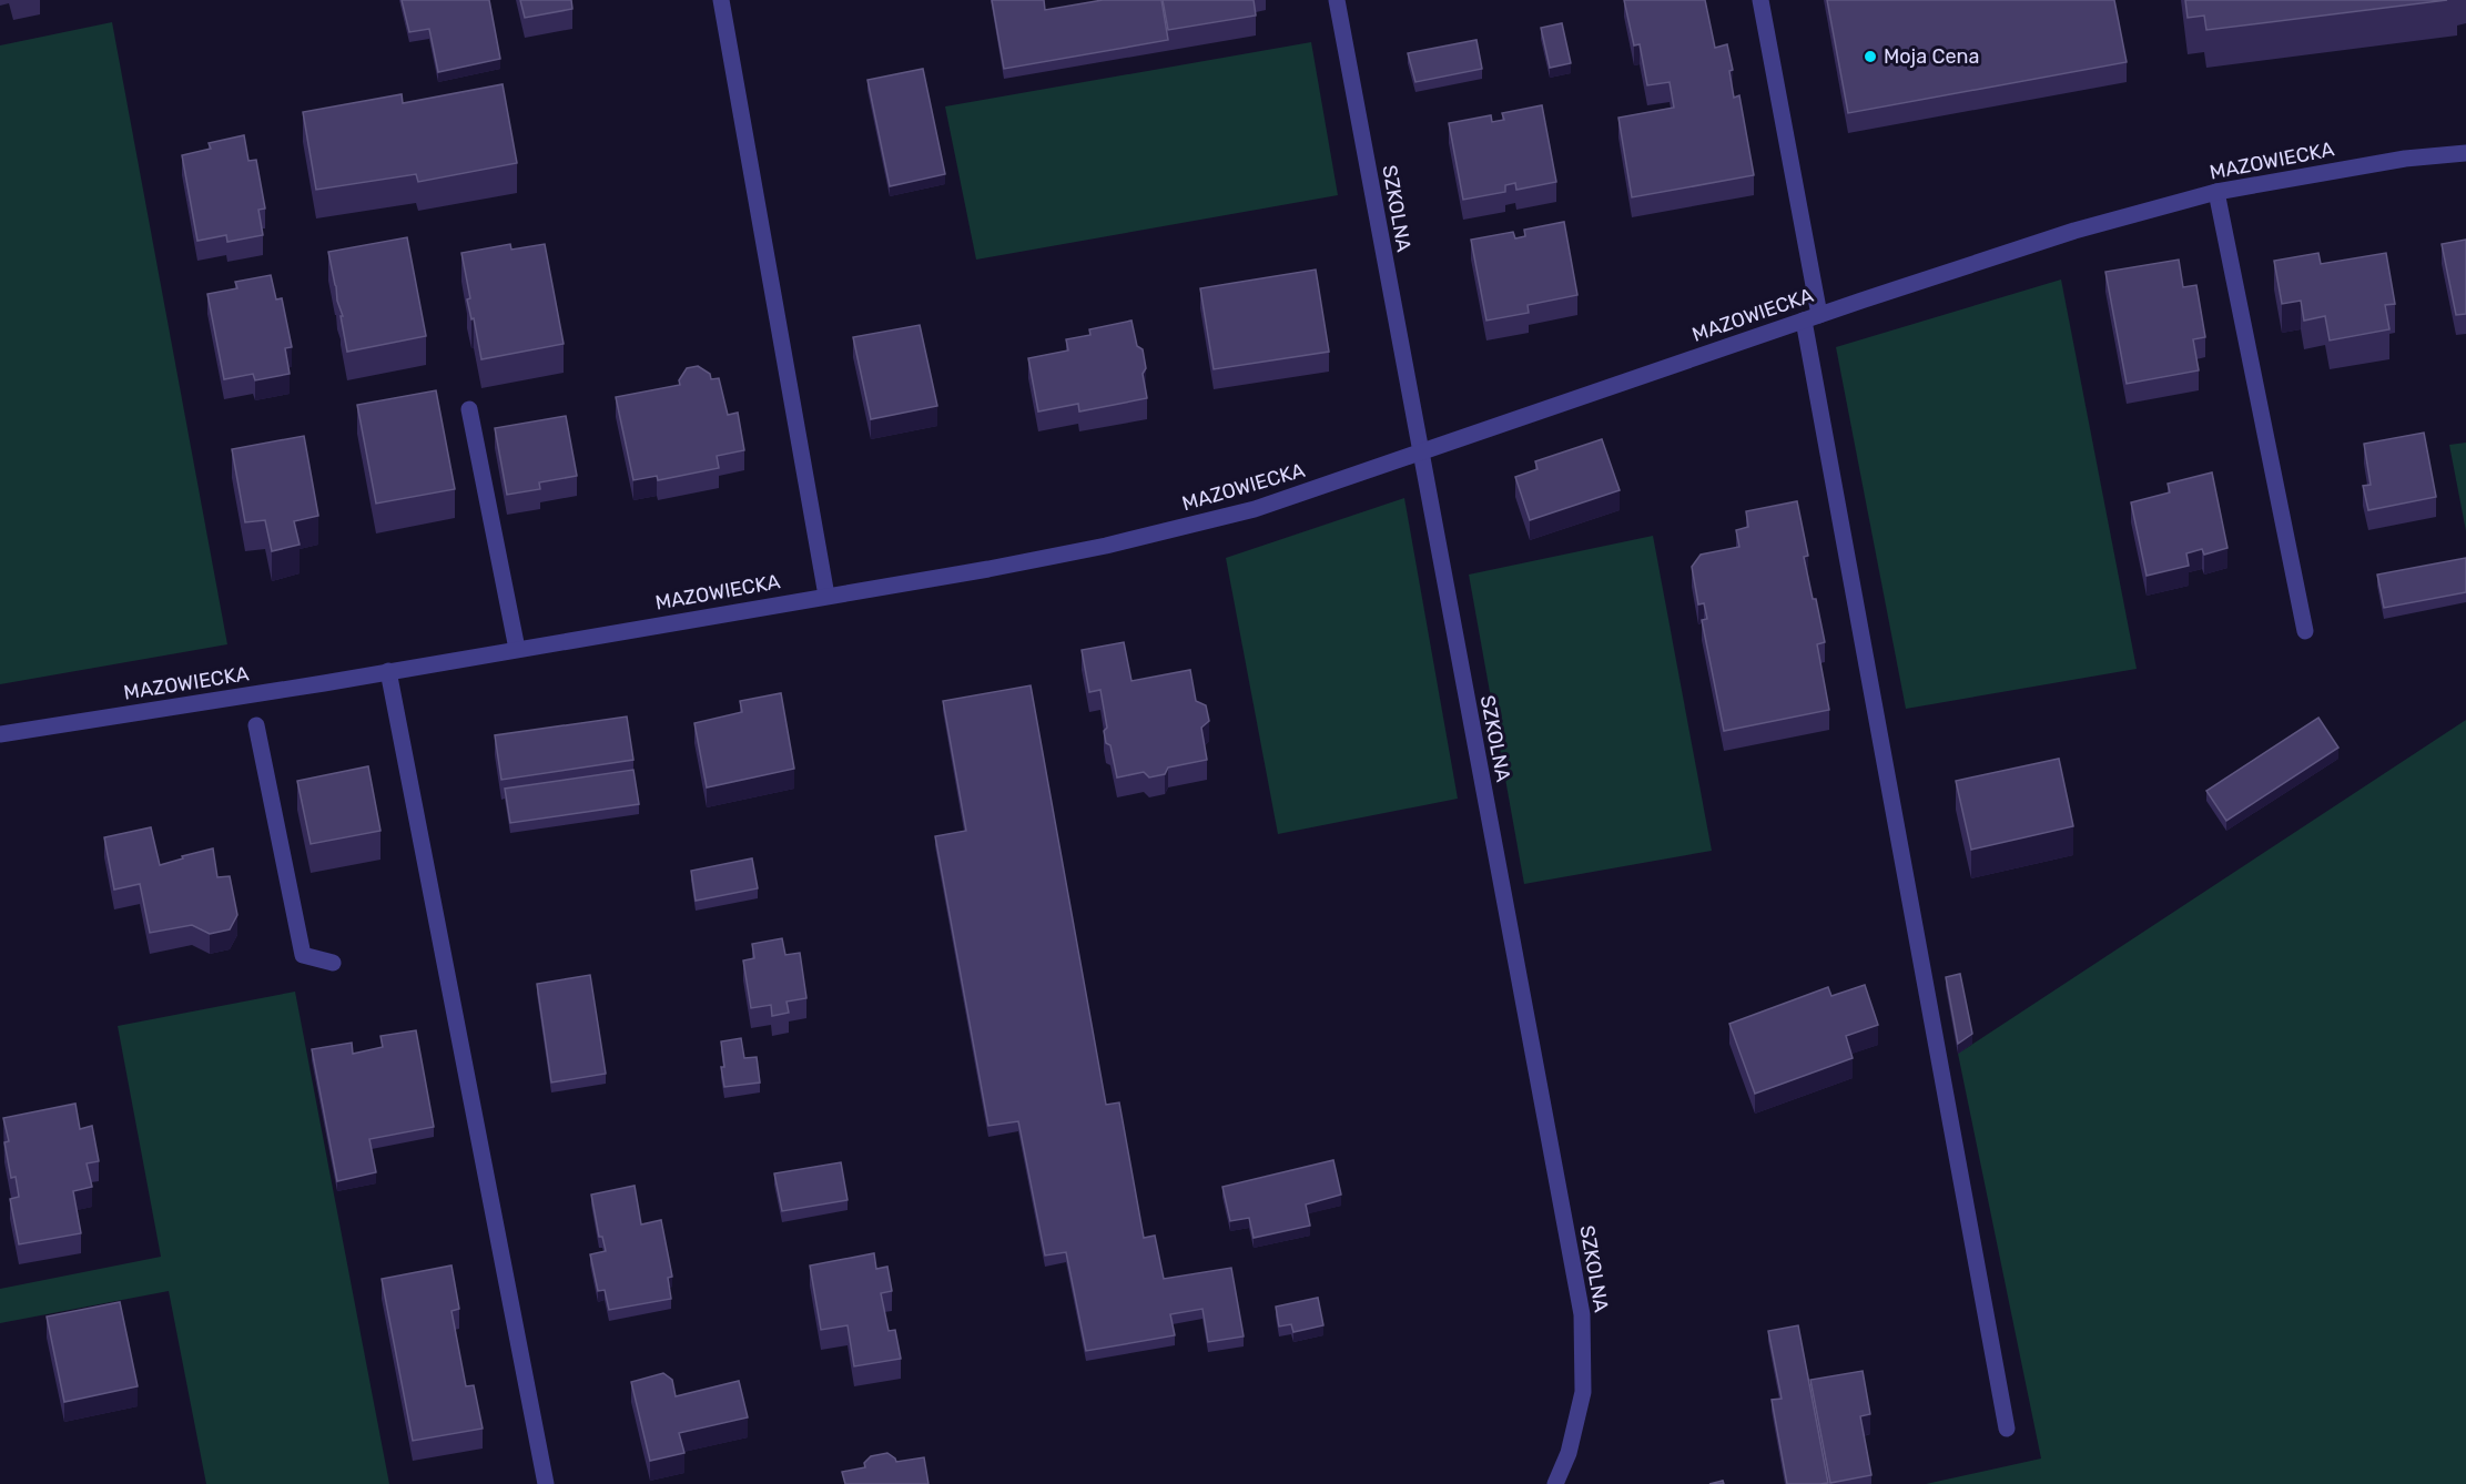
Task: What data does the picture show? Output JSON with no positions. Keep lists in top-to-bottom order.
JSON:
{
  "streets": {
    "street": ["MAZOWIECKA", "SZKOLNA"]
  },
  "crossings": [
    ["MAZOWIECKA", "SZKOLNA"]
  ],
  "places": ["Moja Cena"]
}
